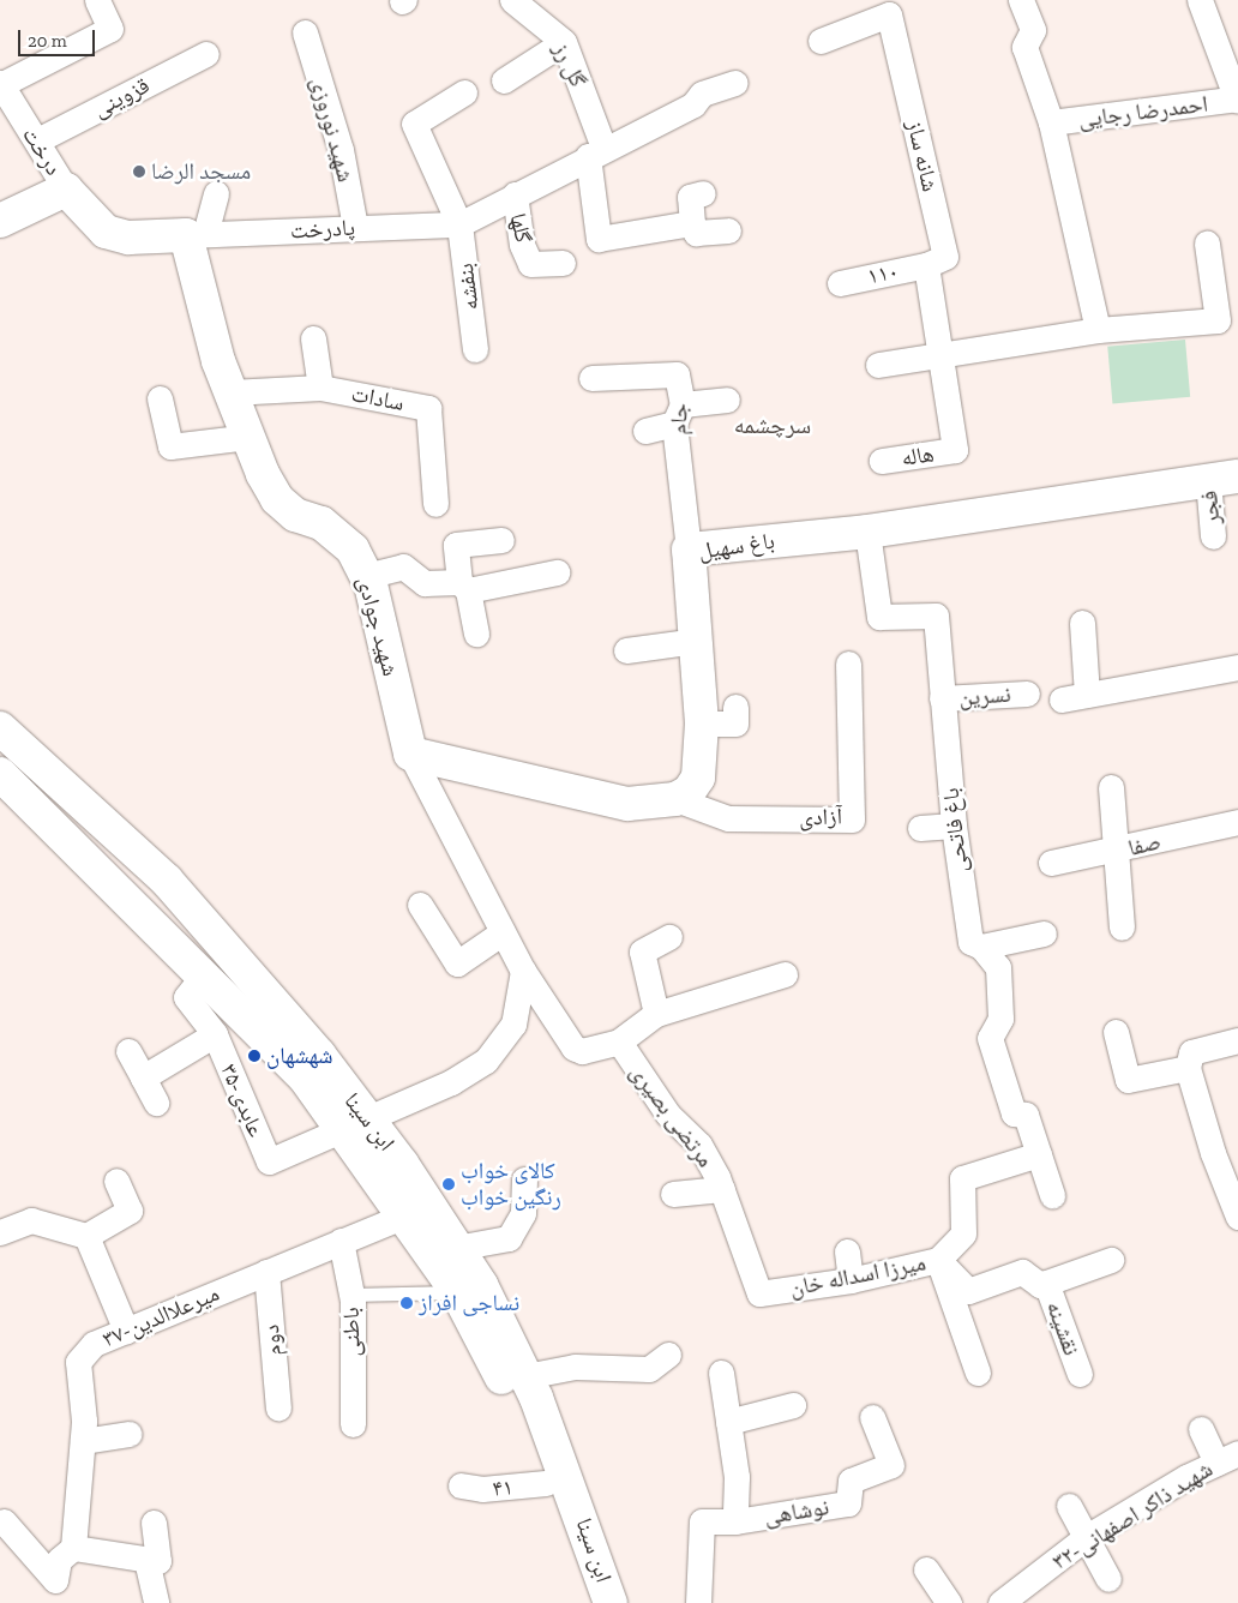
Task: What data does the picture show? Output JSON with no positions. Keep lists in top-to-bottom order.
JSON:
{
  "streets": {
    "main road": ["باغ سهیل", "شهید جوادی", "ابن سینا"],
    "street": [
      "گل رز",
      "قزوینی",
      "احمدرضا رجایی",
      "شهید نوروزی",
      "درخت",
      "شانه ساز",
      "گلها",
      "پادرخت",
      "۱۱۰",
      "بنفشه",
      "سادات",
      "جام",
      "هاله",
      "فجر",
      "نسرین",
      "آزادی",
      "باغ فاتحی",
      "صفا",
      "۳۵-عابدی",
      "مرتضی بصیری",
      "میرزا اسداله خان",
      "۳۷-میرعلاالدین",
      "نقشینه",
      "باطنی",
      "دوم",
      "۴۱",
      "نوشاهی",
      "۳۲-شهید ذاکر اصفهانی"
    ]
  },
  "crossings": [
    ["قزوینی", "درخت"],
    ["شهید نوروزی", "پادرخت"],
    ["شانه ساز", "۱۱۰"],
    ["پادرخت", "بنفشه"],
    ["پادرخت", "شهید جوادی"],
    ["سادات", "شهید جوادی"],
    ["جام", "باغ سهیل"],
    ["فجر", "باغ سهیل"],
    ["باغ سهیل", "آزادی"],
    ["باغ سهیل", "باغ فاتحی"],
    ["شهید جوادی", "مرتضی بصیری"],
    ["نسرین", "باغ فاتحی"],
    ["۳۵-عابدی", "ابن سینا"],
    ["مرتضی بصیری", "میرزا اسداله خان"],
    ["ابن سینا", "۳۷-میرعلاالدین"],
    ["ابن سینا", "۴۱"],
    ["میرزا اسداله خان", "نقشینه"],
    ["۳۷-میرعلاالدین", "باطنی"],
    ["۳۷-میرعلاالدین", "دوم"]
  ],
  "districts": ["سرچشمه"],
  "places": [
    "مسجد الرضا",
    "شهشهان",
    "کالای خواب رنگین خواب",
    "نساجی افراز"
  ],
  "scale_bar": "20 m"
}
